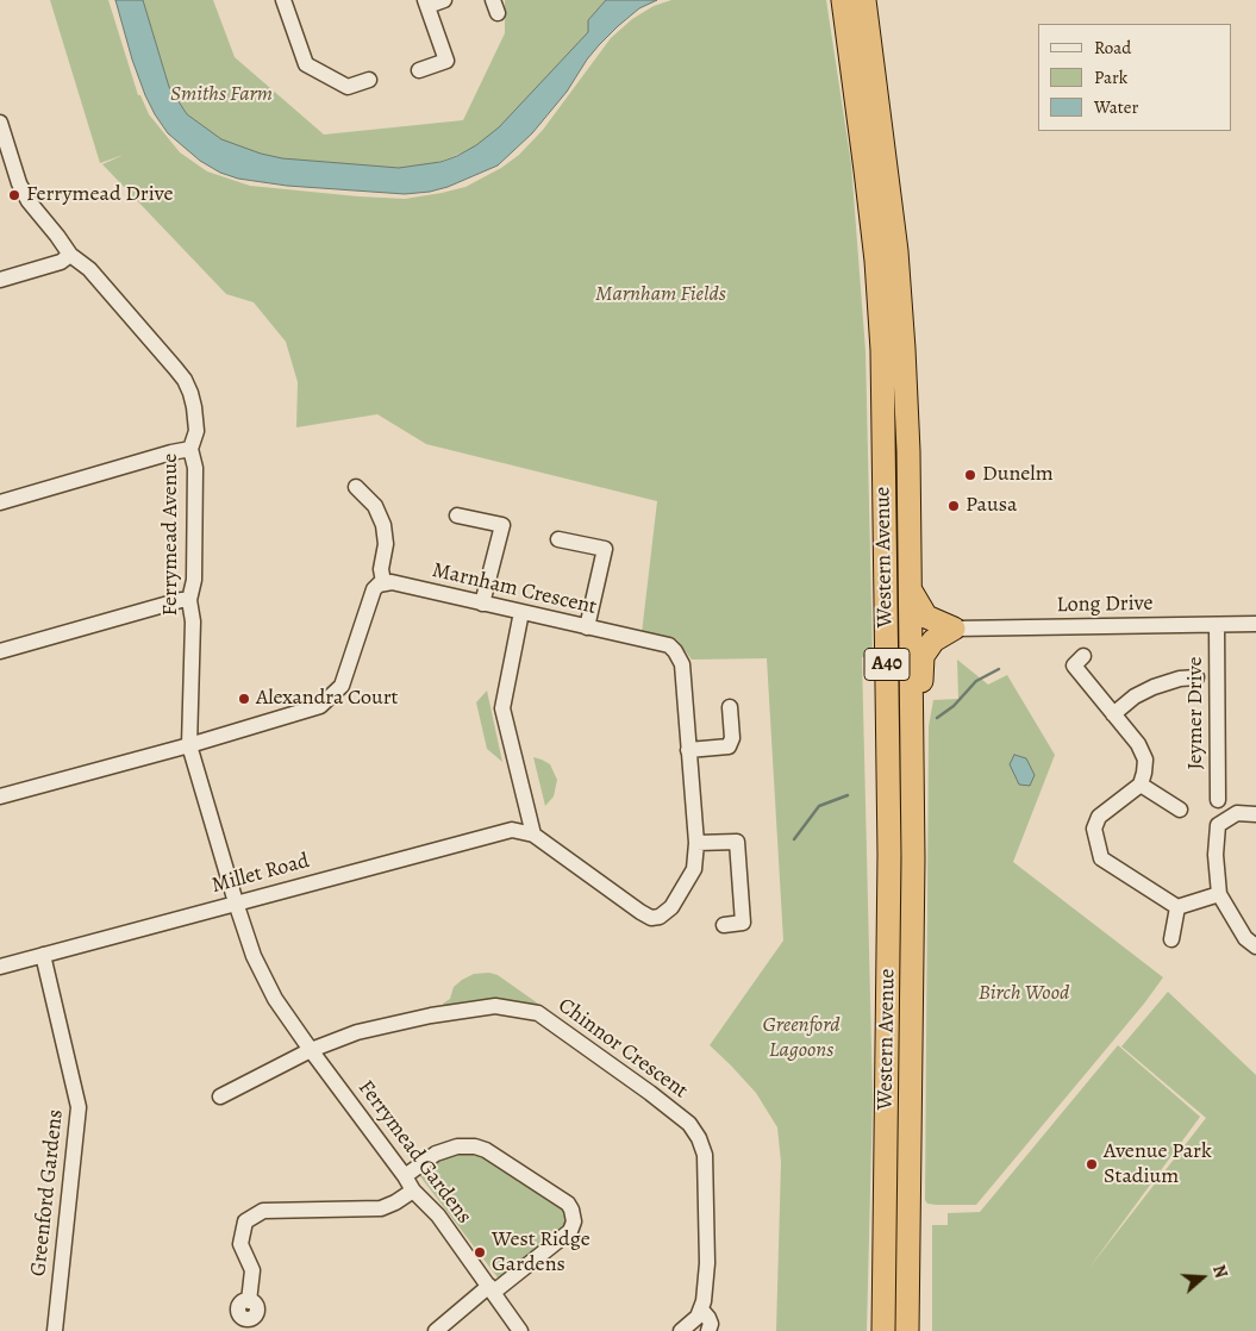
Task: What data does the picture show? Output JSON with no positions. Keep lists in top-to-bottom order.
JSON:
{
  "streets": {
    "highway": ["Western Avenue", "A40"],
    "street": [
      "Ferrymead Avenue",
      "Marnham Crescent",
      "Long Drive",
      "Jeymer Drive",
      "Millet Road",
      "Chinnor Crescent",
      "Ferrymead Gardens",
      "Greenford Gardens"
    ]
  },
  "crossings": [
    ["Ferrymead Avenue", "Millet Road"],
    ["Ferrymead Avenue", "Ferrymead Gardens"],
    ["Marnham Crescent", "Millet Road"],
    ["Long Drive", "Jeymer Drive"],
    ["Millet Road", "Greenford Gardens"],
    ["Chinnor Crescent", "Ferrymead Gardens"]
  ],
  "parks": [
    "Smiths Farm",
    "Marnham Fields",
    "Birch Wood",
    "Greenford Lagoons"
  ],
  "places": [
    "Ferrymead Drive",
    "Dunelm",
    "Pausa",
    "Alexandra Court",
    "Avenue Park Stadium",
    "West Ridge Gardens"
  ],
  "legend": ["Road", "Park", "Water"],
  "north": "right"
}
